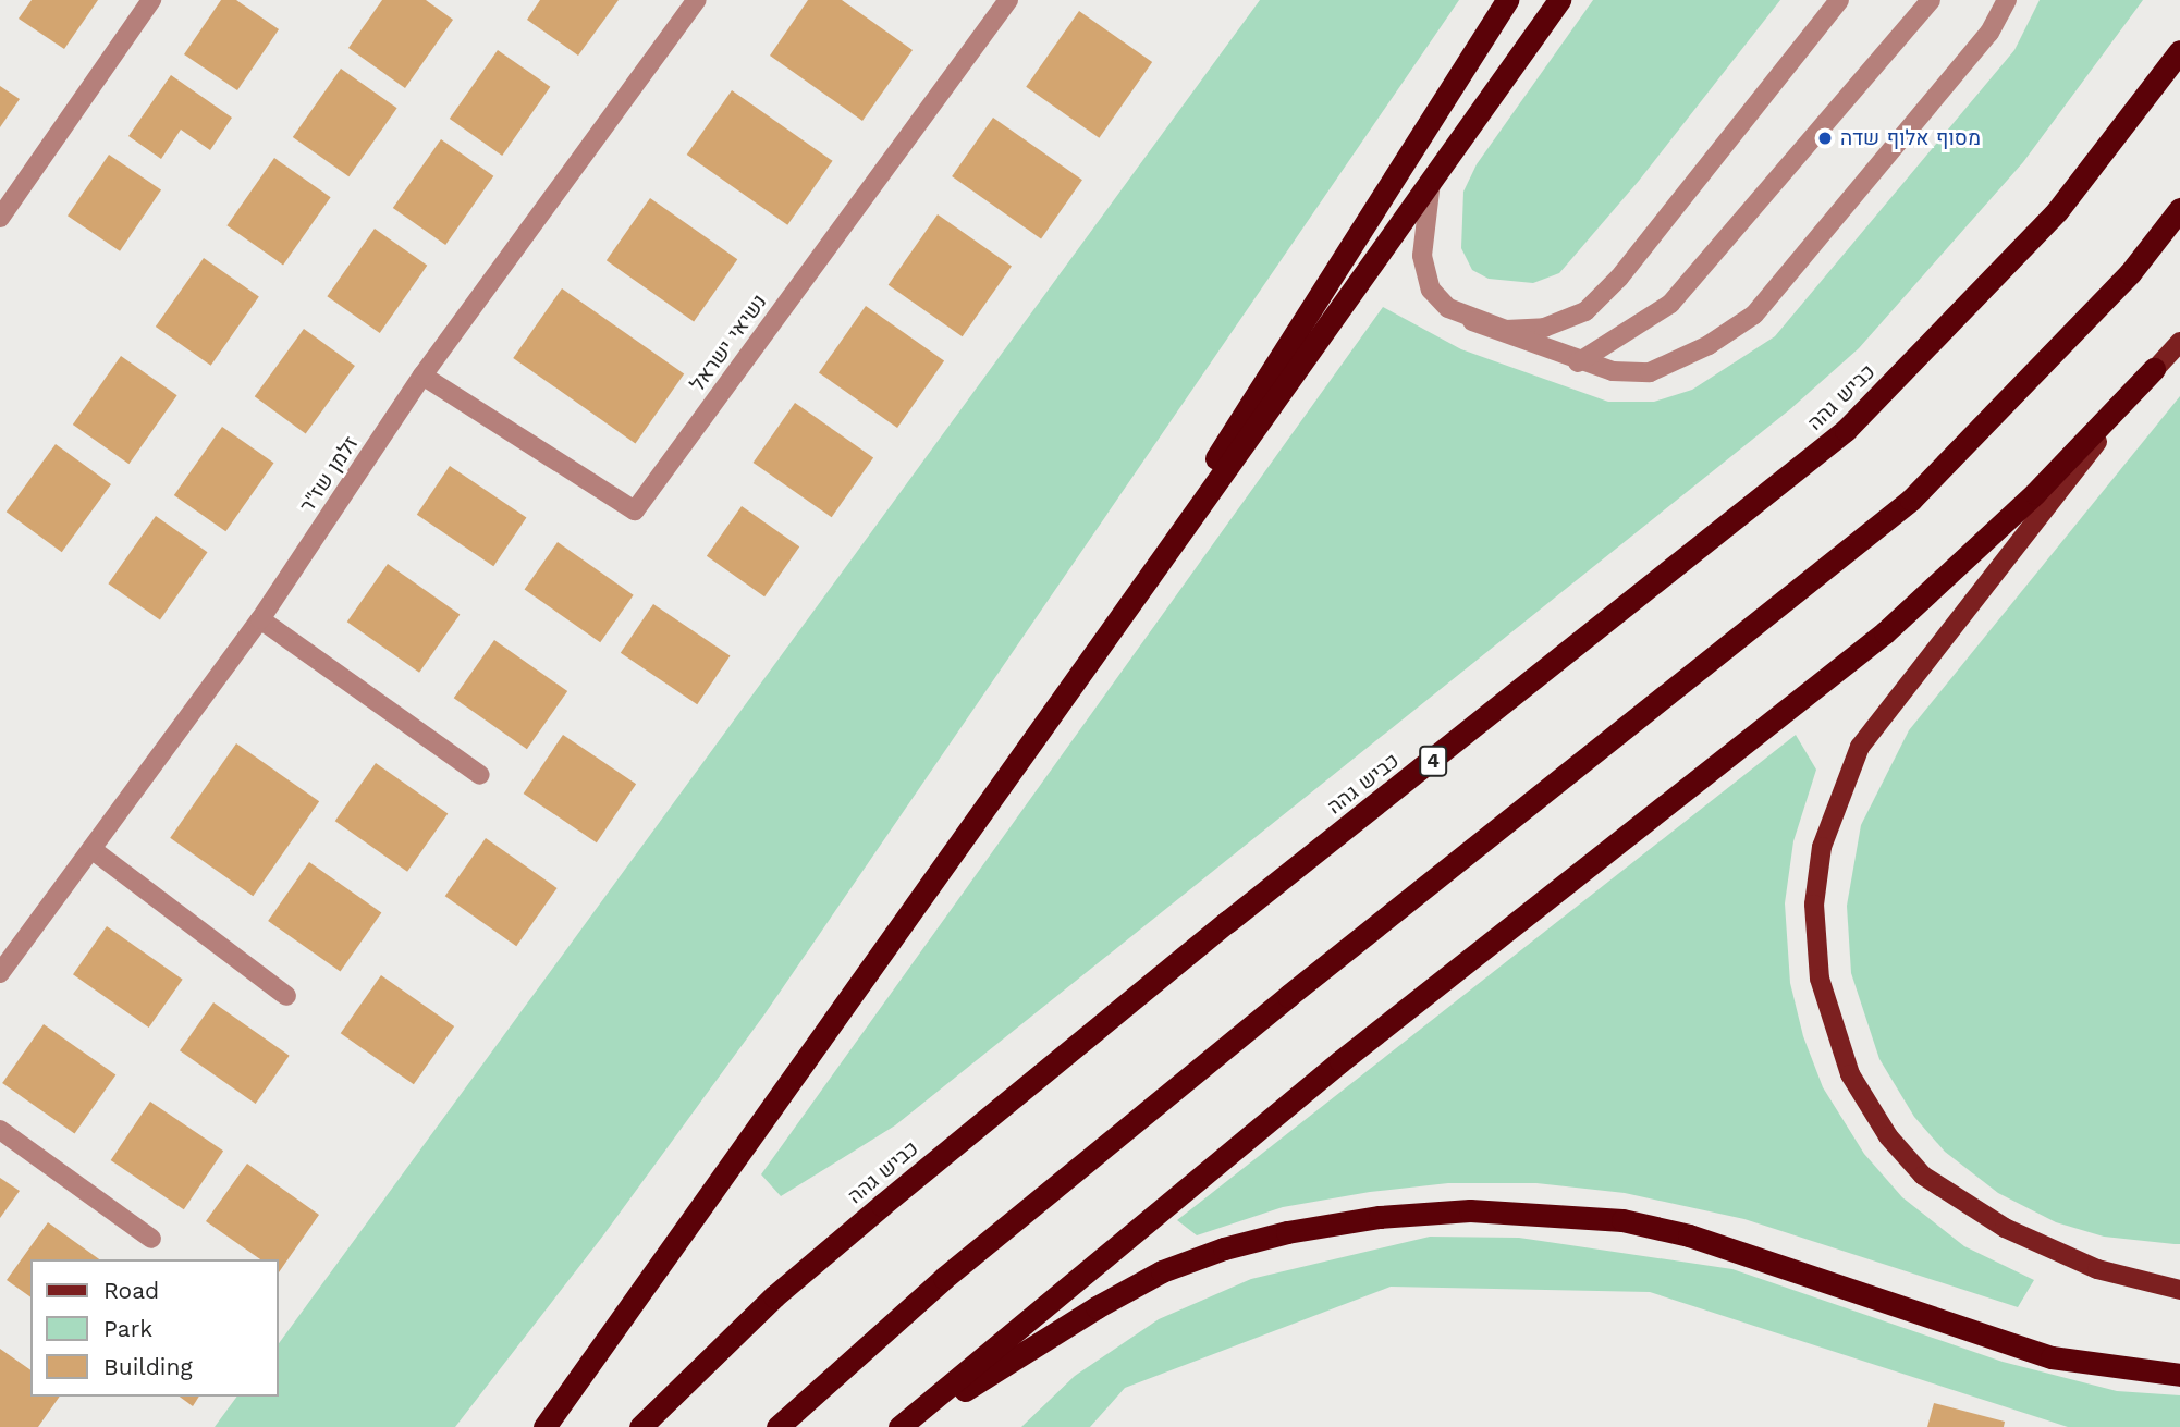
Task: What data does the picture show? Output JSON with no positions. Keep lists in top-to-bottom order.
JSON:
{
  "streets": {
    "highway": ["כביש גהה", "4"],
    "street": ["נשיאי ישראל", "זלמן שז\"ר"]
  },
  "crossings": [
    ["נשיאי ישראל", "זלמן שז\"ר"]
  ],
  "places": ["מסוף אלוף שדה"],
  "legend": ["Road", "Park", "Building"]
}
